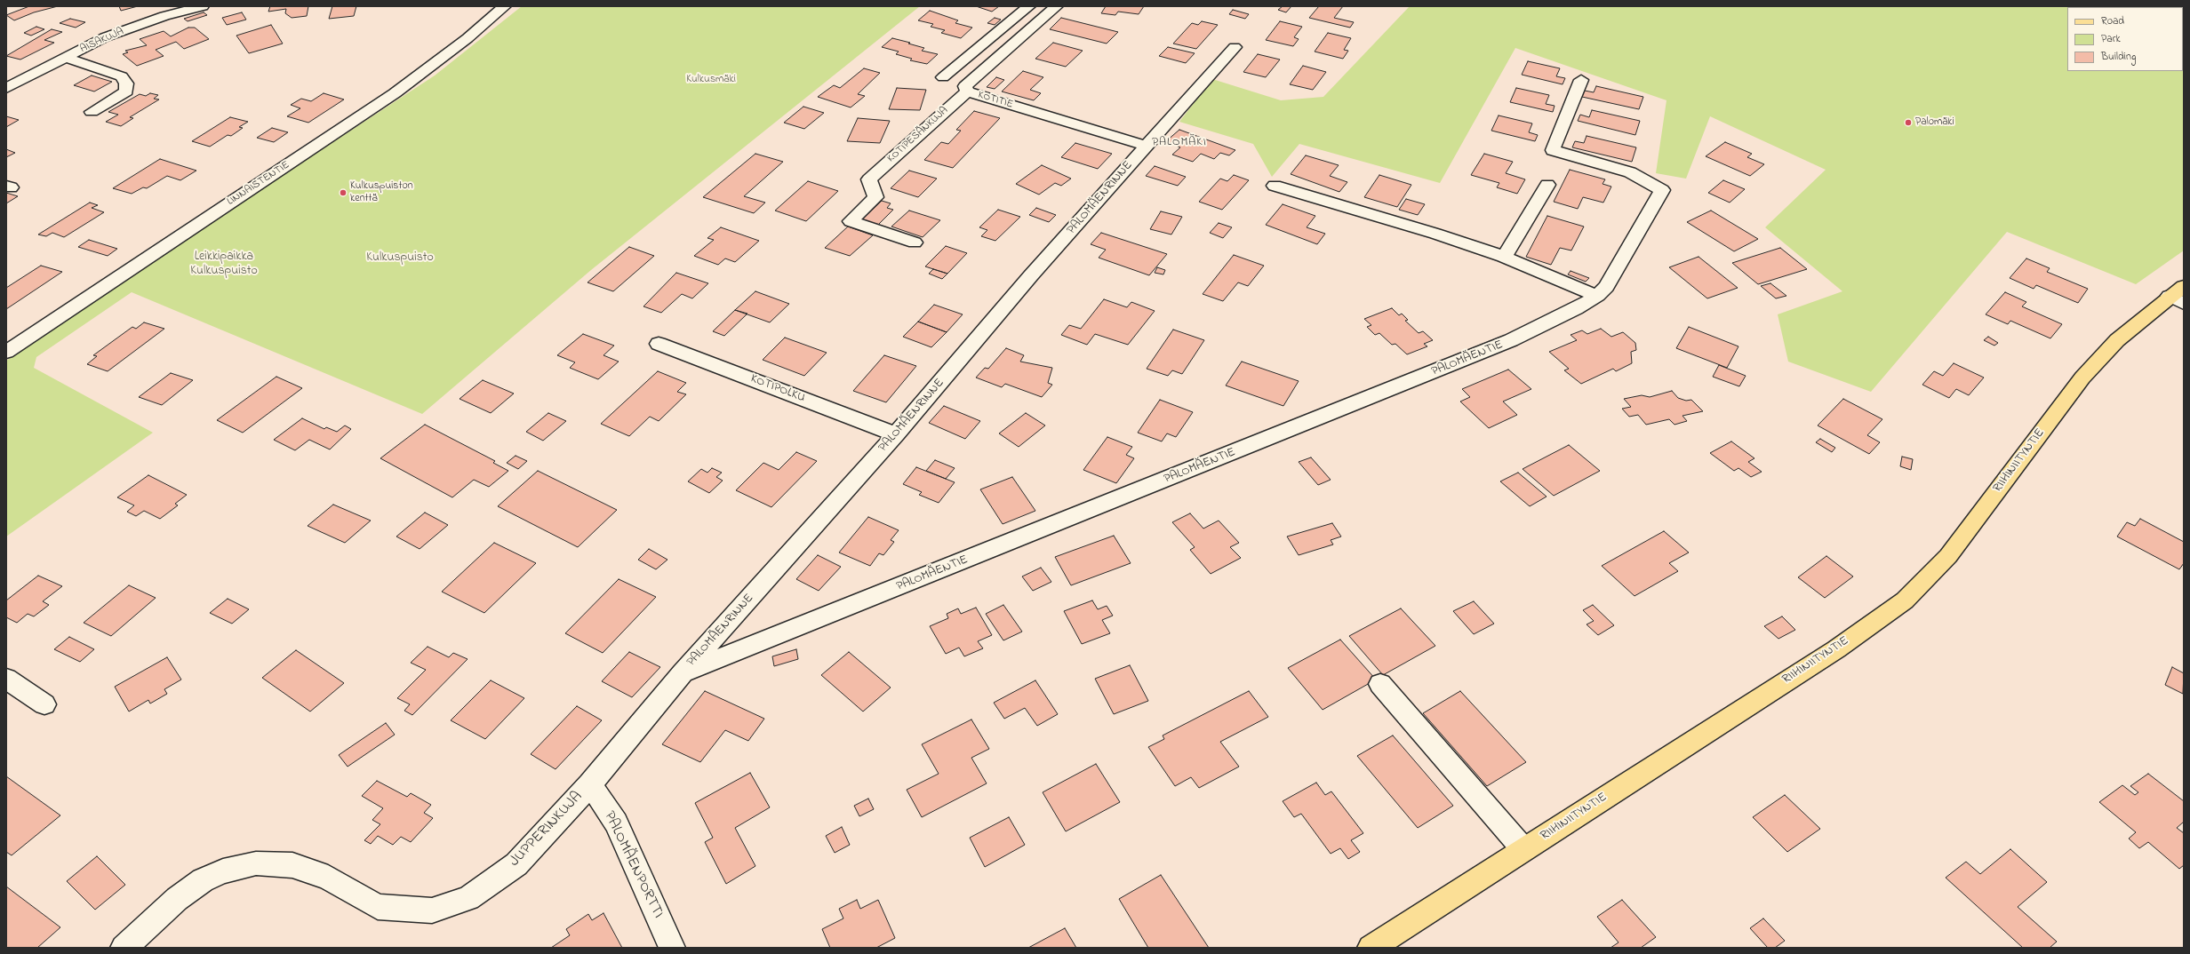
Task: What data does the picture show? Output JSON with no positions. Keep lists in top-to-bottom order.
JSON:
{
  "streets": {
    "main road": ["RIIHINIITYNTIE"],
    "street": [
      "AISAKUJA",
      "KOTITIE",
      "KOTIPESÄNKUJA",
      "LINNAISTENTIE",
      "PALOMÄENRINNE",
      "PALOMÄENTIE",
      "KOTIPOLKU",
      "JUPPERINKUJA",
      "PALOMÄENPORTTI"
    ]
  },
  "crossings": [
    ["KOTITIE", "KOTIPESÄNKUJA"],
    ["KOTITIE", "PALOMÄENRINNE"],
    ["PALOMÄENRINNE", "PALOMÄENTIE"],
    ["PALOMÄENRINNE", "KOTIPOLKU"],
    ["PALOMÄENRINNE", "JUPPERINKUJA"],
    ["PALOMÄENRINNE", "PALOMÄENPORTTI"],
    ["JUPPERINKUJA", "PALOMÄENPORTTI"]
  ],
  "districts": ["PALOMÄKI"],
  "parks": ["Kulkusmäki", "Leikkipaikka Kulkuspuisto", "Kulkuspuisto"],
  "places": ["Palomäki", "Kulkuspuiston kenttä"],
  "legend": ["Road", "Park", "Building"]
}
